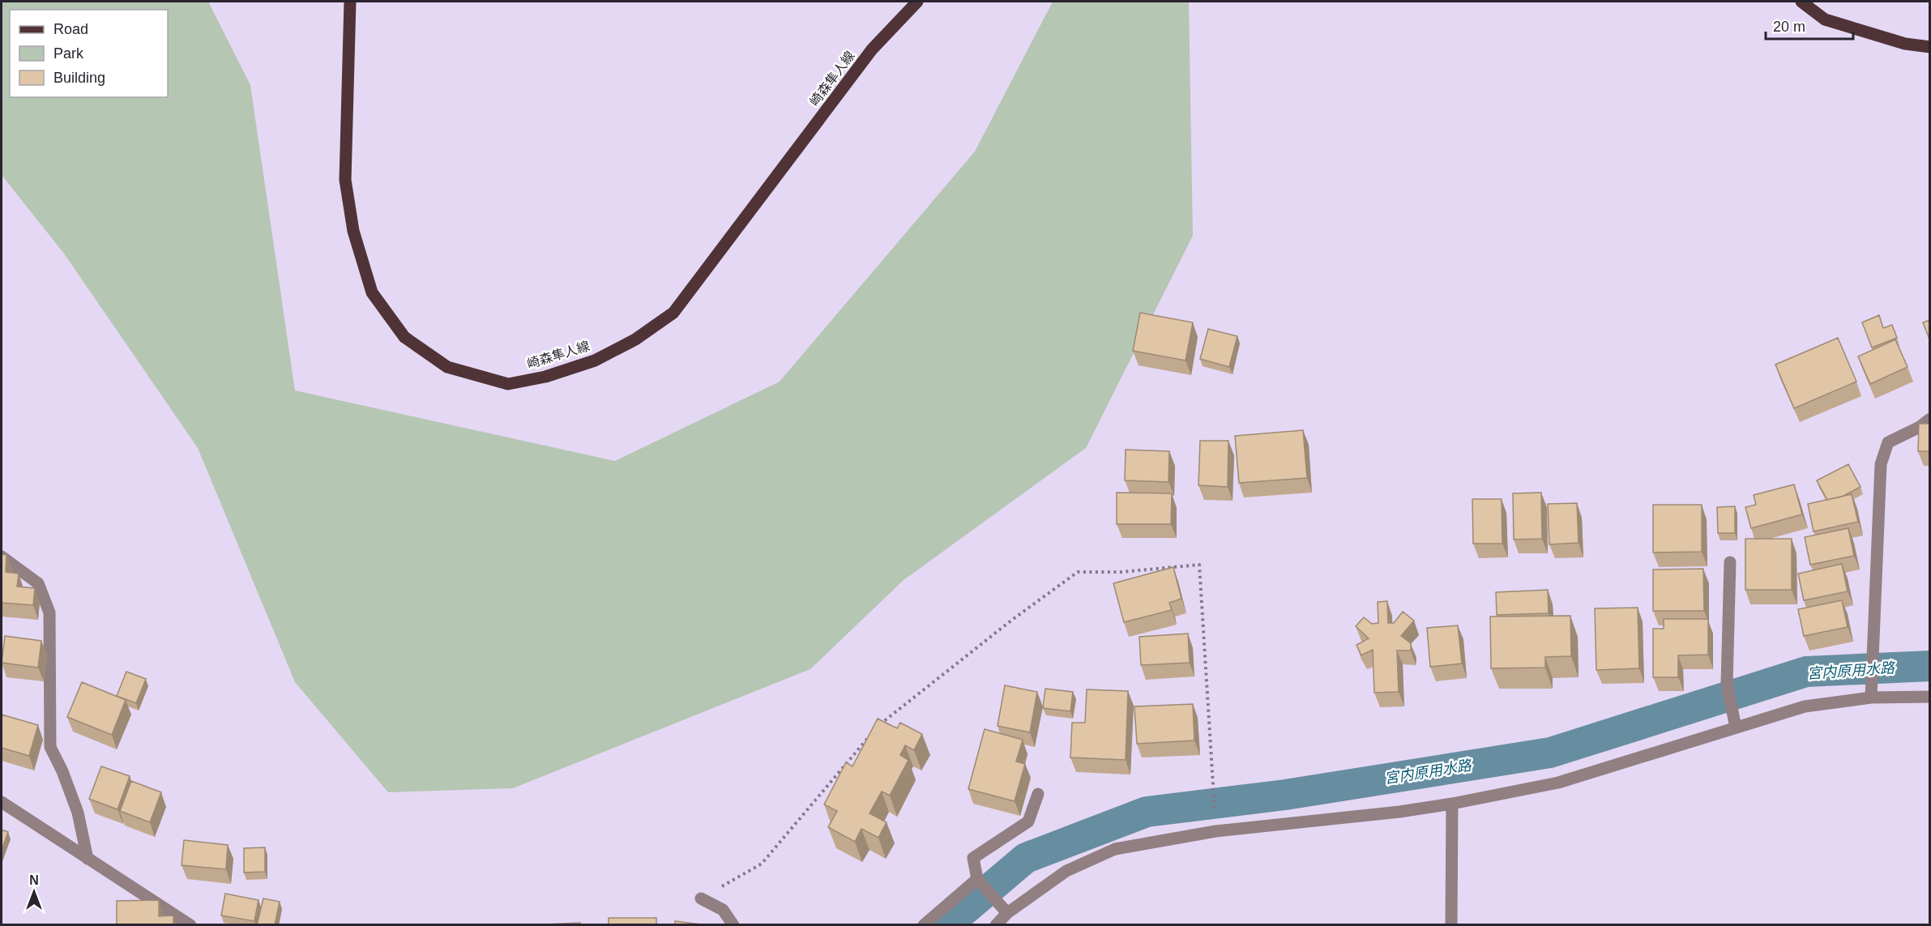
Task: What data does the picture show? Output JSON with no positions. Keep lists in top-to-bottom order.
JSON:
{
  "streets": {
    "main road": ["崎森隼人線"]
  },
  "water": ["宮内原用水路"],
  "legend": ["Road", "Park", "Building"],
  "scale_bar": "20 m",
  "north": "top"
}
